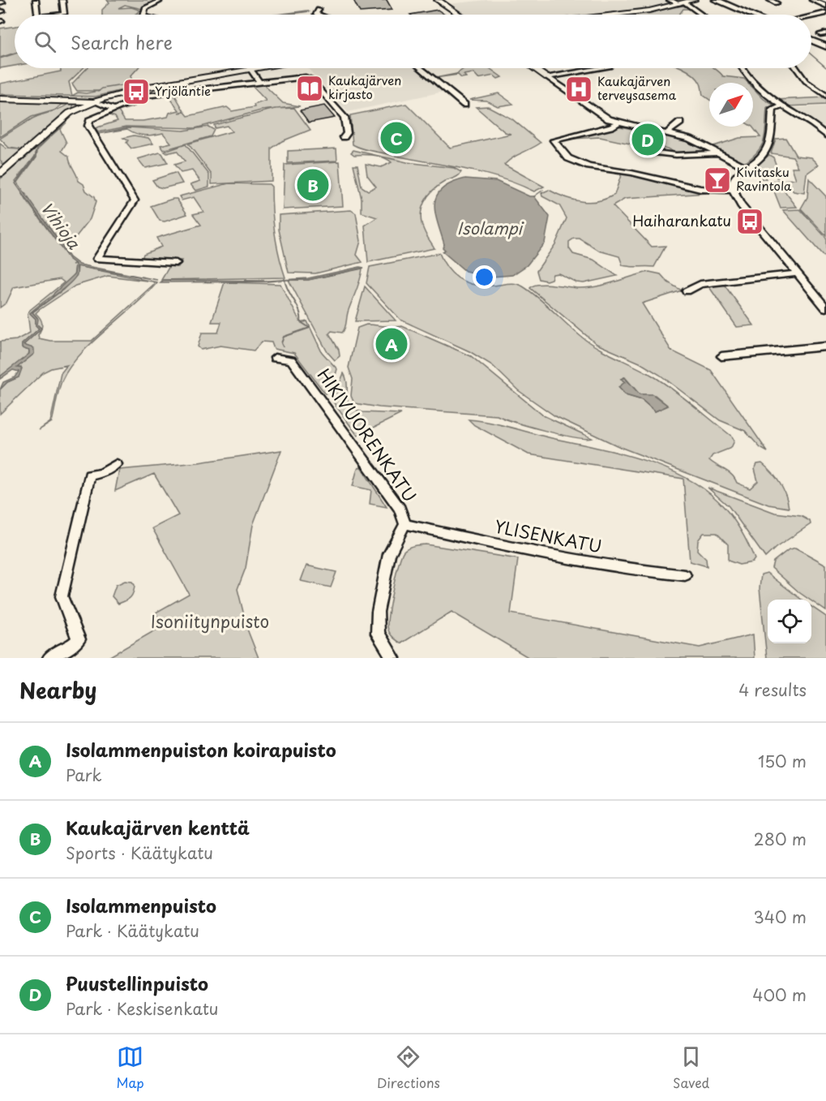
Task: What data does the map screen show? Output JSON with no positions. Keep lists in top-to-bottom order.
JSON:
{
  "streets": {
    "street": ["HIKIVUORENKATU", "YLISENKATU"]
  },
  "crossings": [
    ["HIKIVUORENKATU", "YLISENKATU"]
  ],
  "water": ["Vihioja", "Isolampi"],
  "parks": ["Isoniitynpuisto"],
  "places": {
    "library": ["Kaukajärven kirjasto"],
    "hospital": ["Kaukajärven terveysasema"],
    "bus stop": ["Yrjöläntie", "Haiharankatu"],
    "bar": ["Kivitasku Ravintola"]
  },
  "north": "top right",
  "page": {
    "search": "Search here",
    "pins": [
      "C",
      "D",
      "B",
      "A"
    ],
    "heading": ["Nearby", "4 results"],
    "list": [
      {
        "mark": "A",
        "name": "Isolammenpuiston koirapuisto",
        "note": "Park",
        "value": "150 m"
      },
      {
        "mark": "B",
        "name": "Kaukajärven kenttä",
        "note": "Sports · Käätykatu",
        "value": "280 m"
      },
      {
        "mark": "C",
        "name": "Isolammenpuisto",
        "note": "Park · Käätykatu",
        "value": "340 m"
      },
      {
        "mark": "D",
        "name": "Puustellinpuisto",
        "note": "Park · Keskisenkatu",
        "value": "400 m"
      }
    ],
    "nav": ["Map", "Directions", "Saved"]
  }
}
